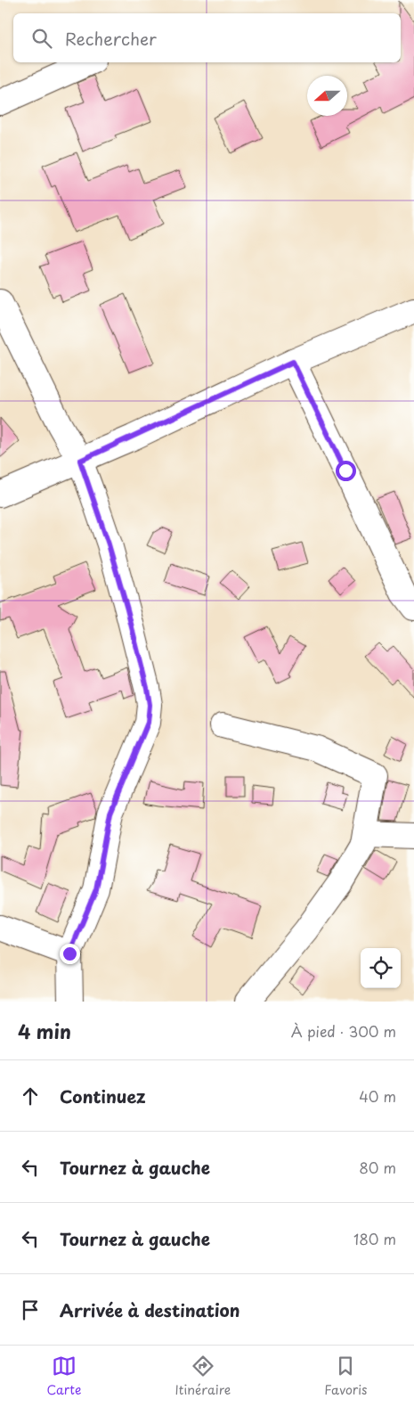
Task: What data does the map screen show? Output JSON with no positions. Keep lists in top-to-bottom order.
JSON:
{
  "north": "left",
  "page": {
    "search": "Rechercher",
    "heading": ["4 min", "À pied · 300 m"],
    "list": [
      ["Continuez", "40 m"],
      ["Tournez à gauche", "80 m"],
      ["Tournez à gauche", "180 m"],
      "Arrivée à destination"
    ],
    "nav": ["Carte", "Itinéraire", "Favoris"]
  }
}
